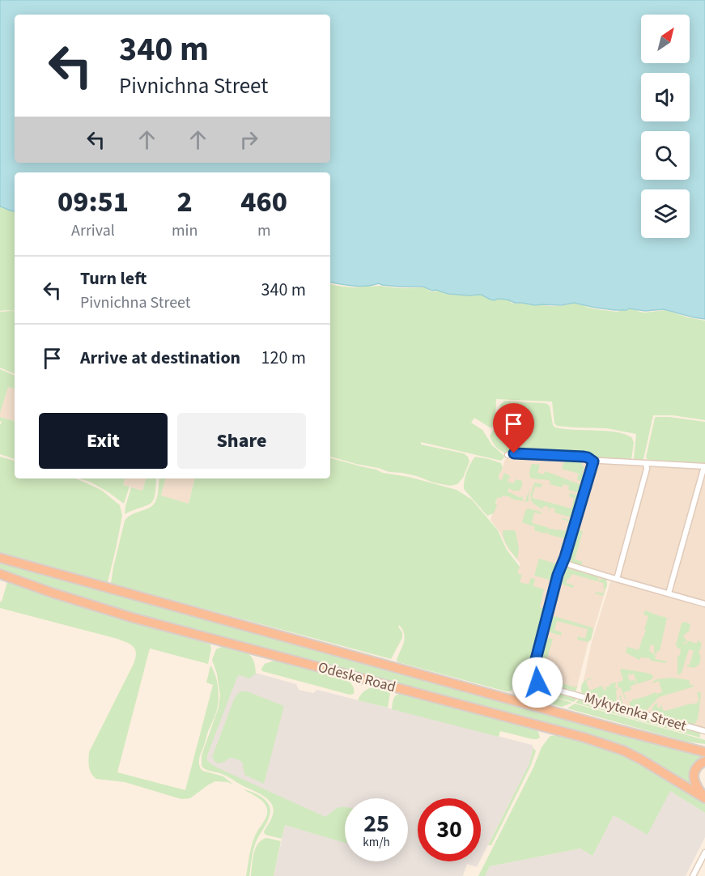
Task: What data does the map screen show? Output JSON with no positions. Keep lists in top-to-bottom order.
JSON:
{
  "streets": {
    "highway": ["Odeske Road"],
    "street": ["Mykytenka Street"]
  },
  "north": "top right",
  "page": {
    "turn": ["340 m", "Pivnichna Street"],
    "eta": [
      "09:51",
      "Arrival",
      "2",
      "min",
      "460",
      "m"
    ],
    "list": [
      {
        "name": "Turn left",
        "note": "Pivnichna Street",
        "value": "340 m"
      },
      {
        "name": "Arrive at destination",
        "value": "120 m"
      }
    ],
    "buttons": ["Exit", "Share"],
    "speed": "25 km/h",
    "limit": "30"
  }
}
